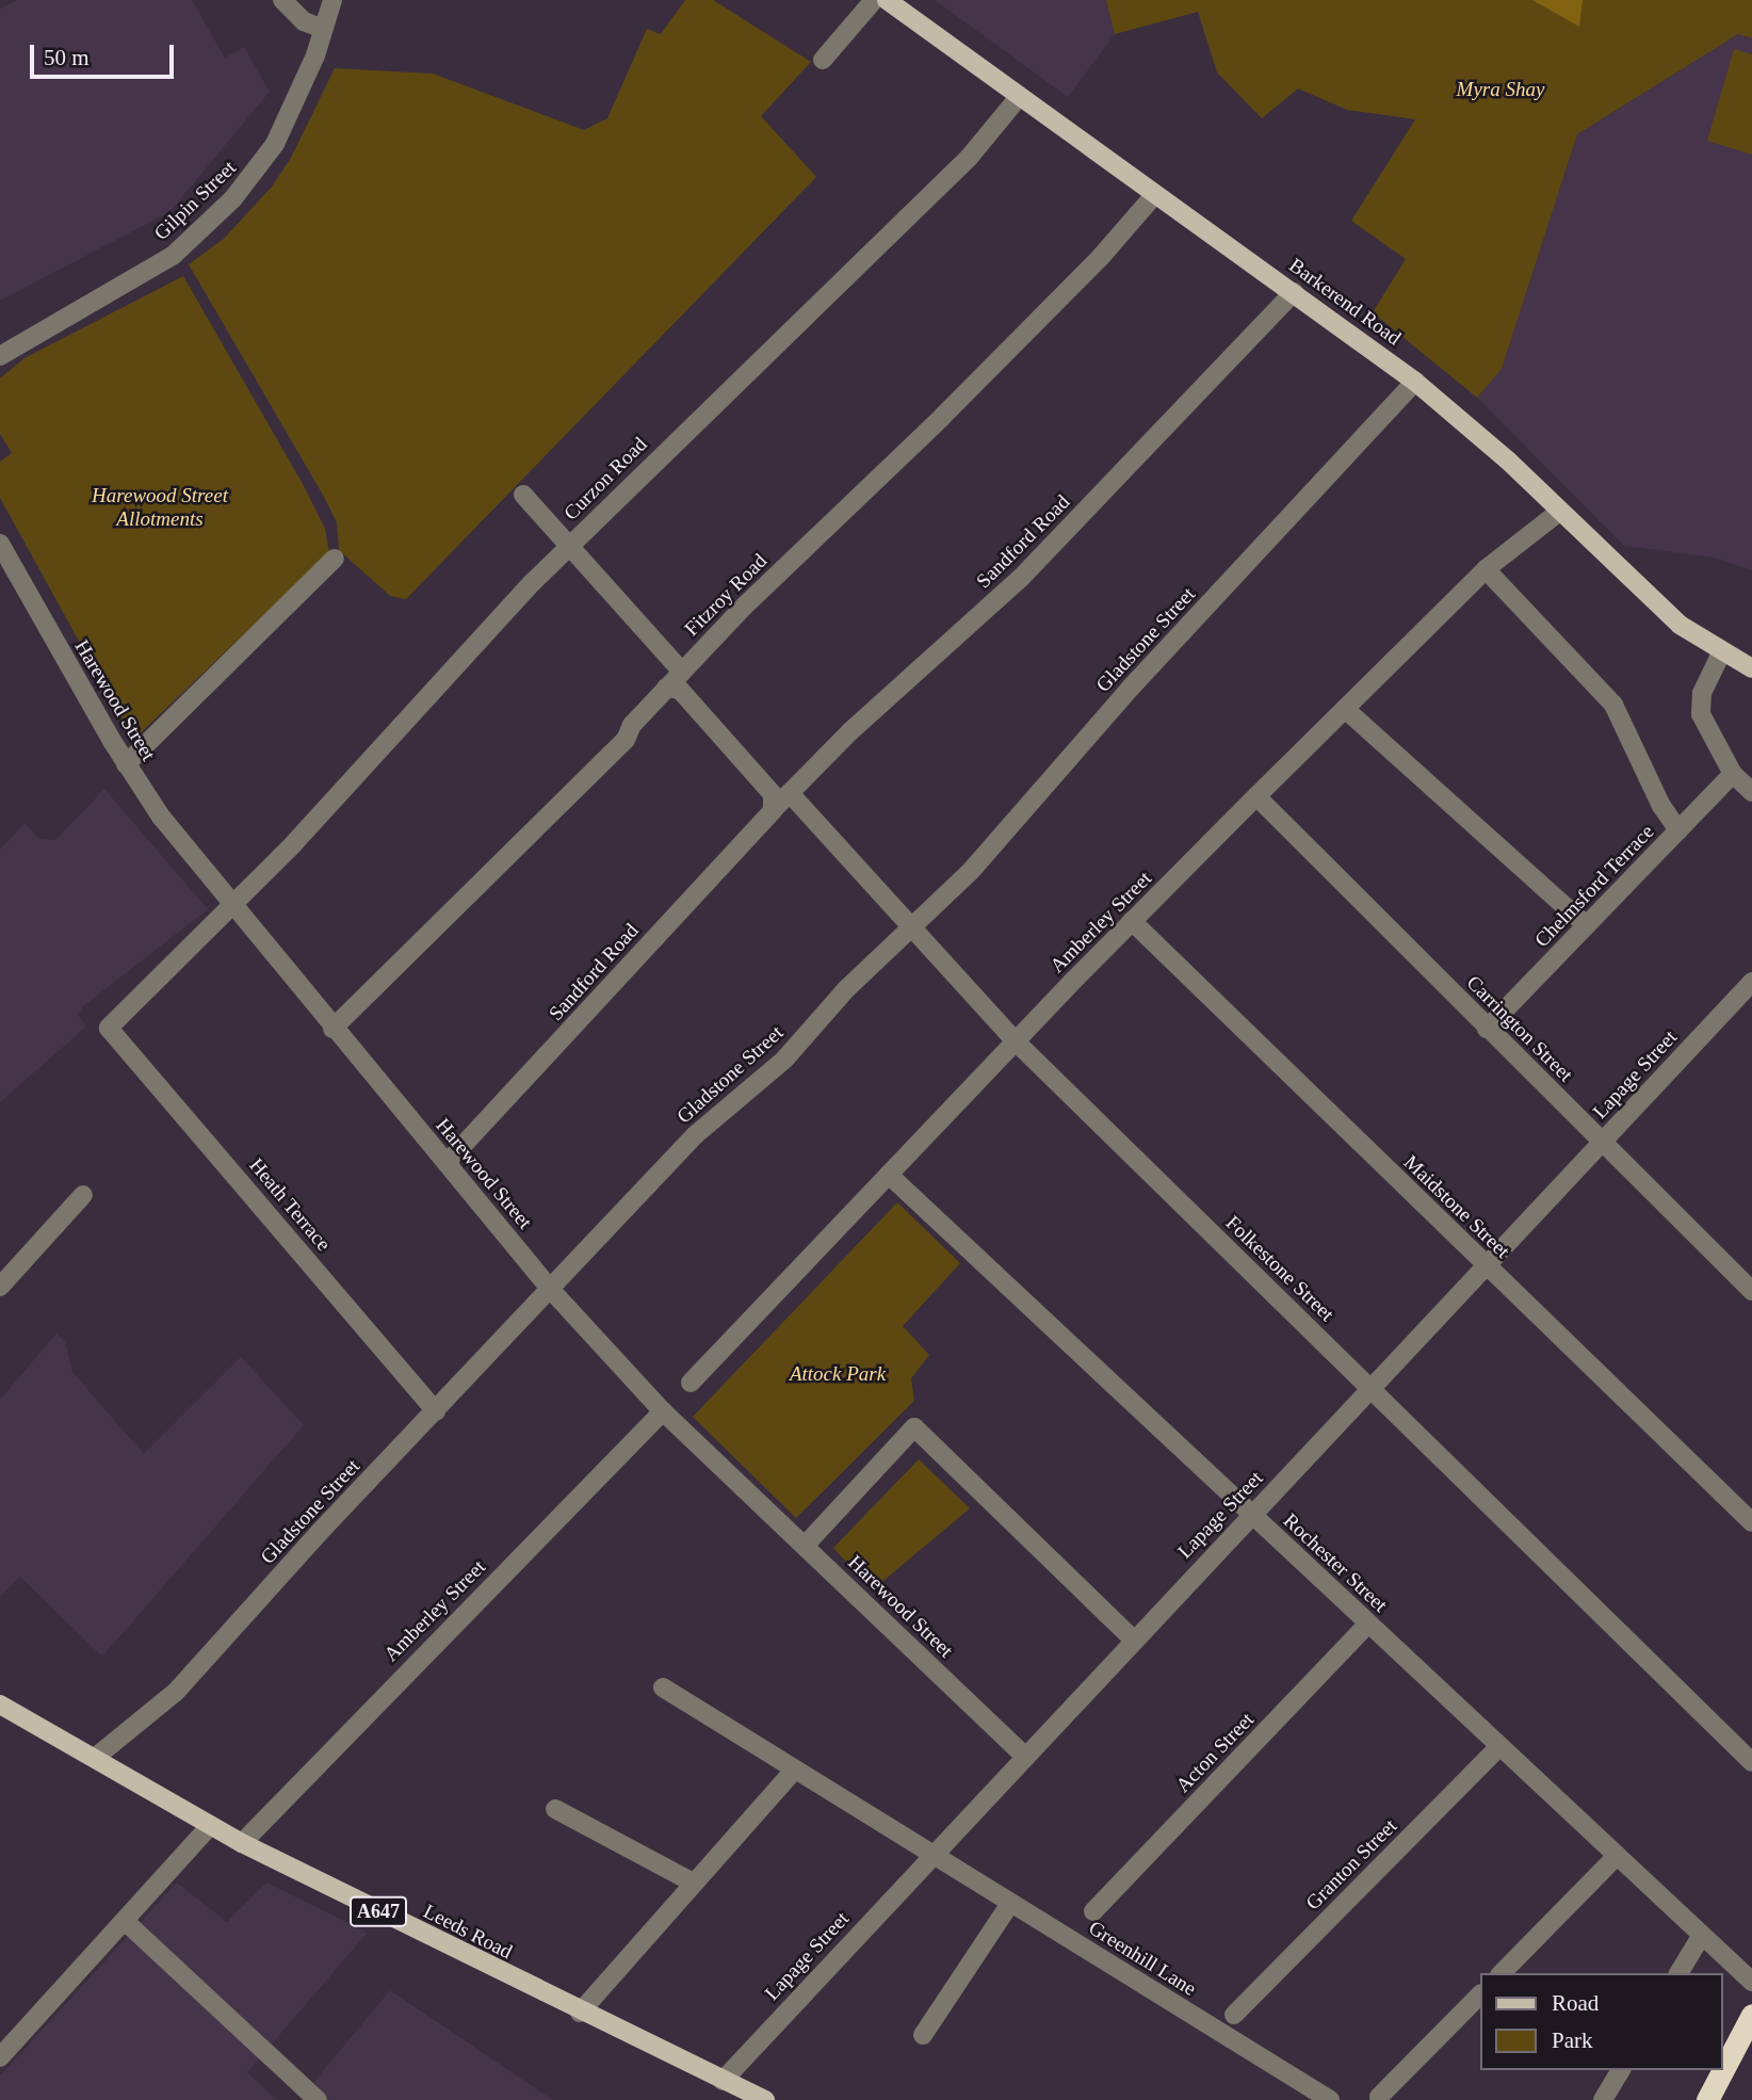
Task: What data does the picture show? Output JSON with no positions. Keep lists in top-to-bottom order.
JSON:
{
  "streets": {
    "main road": ["Barkerend Road", "A647", "Leeds Road"],
    "street": [
      "Gilpin Street",
      "Curzon Road",
      "Sandford Road",
      "Fitzroy Road",
      "Gladstone Street",
      "Harewood Street",
      "Chelmsford Terrace",
      "Amberley Street",
      "Carrington Street",
      "Lapage Street",
      "Heath Terrace",
      "Maidstone Street",
      "Folkestone Street",
      "Rochester Street",
      "Acton Street",
      "Granton Street",
      "Greenhill Lane"
    ]
  },
  "crossings": [
    ["Barkerend Road", "Curzon Road"],
    ["Barkerend Road", "Sandford Road"],
    ["Barkerend Road", "Fitzroy Road"],
    ["Barkerend Road", "Gladstone Street"],
    ["Barkerend Road", "Amberley Street"],
    ["Curzon Road", "Harewood Street"],
    ["Curzon Road", "Heath Terrace"],
    ["Sandford Road", "Harewood Street"],
    ["Sandford Road", "Folkestone Street"],
    ["Fitzroy Road", "Harewood Street"],
    ["Fitzroy Road", "Folkestone Street"],
    ["Gladstone Street", "Harewood Street"],
    ["Gladstone Street", "Heath Terrace"],
    ["Gladstone Street", "Folkestone Street"],
    ["Gladstone Street", "Leeds Road"],
    ["Harewood Street", "Amberley Street"],
    ["Harewood Street", "Lapage Street"],
    ["Chelmsford Terrace", "Carrington Street"],
    ["Amberley Street", "Carrington Street"],
    ["Amberley Street", "Maidstone Street"],
    ["Amberley Street", "Folkestone Street"],
    ["Amberley Street", "Rochester Street"],
    ["Amberley Street", "Leeds Road"],
    ["Carrington Street", "Lapage Street"],
    ["Lapage Street", "Maidstone Street"],
    ["Lapage Street", "Folkestone Street"],
    ["Lapage Street", "Rochester Street"],
    ["Lapage Street", "Leeds Road"],
    ["Lapage Street", "Greenhill Lane"],
    ["Rochester Street", "Acton Street"],
    ["Rochester Street", "Granton Street"]
  ],
  "parks": ["Myra Shay", "Harewood Street Allotments", "Attock Park"],
  "legend": ["Road", "Park"],
  "scale_bar": "50 m"
}
